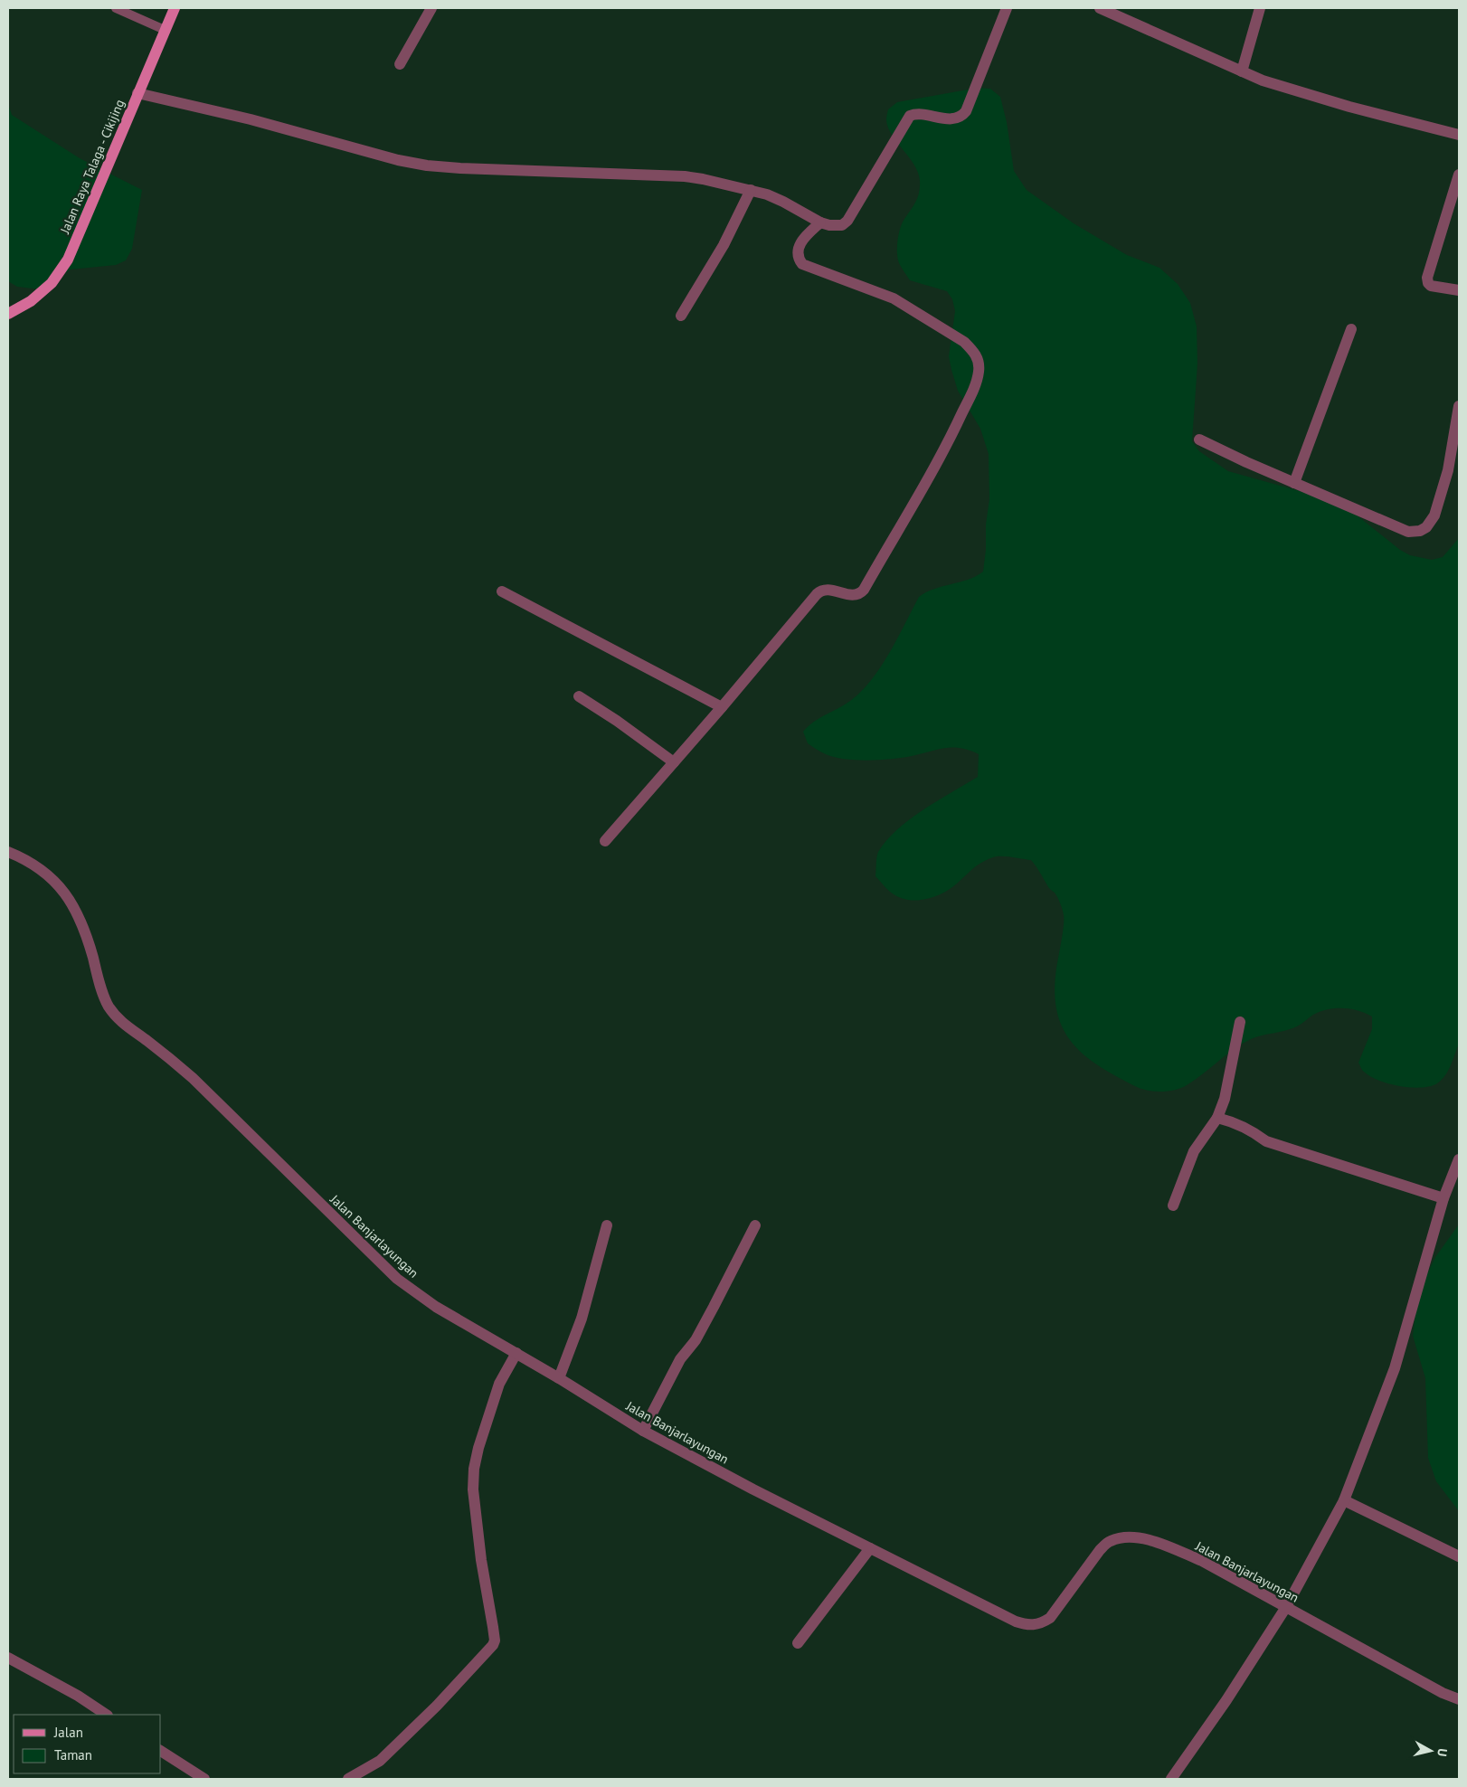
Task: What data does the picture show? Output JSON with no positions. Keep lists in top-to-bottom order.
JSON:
{
  "streets": {
    "main road": ["Jalan Raya Talaga - Cikijing"],
    "street": ["Jalan Banjarlayungan"]
  },
  "legend": ["Jalan", "Taman"],
  "north": "right"
}
